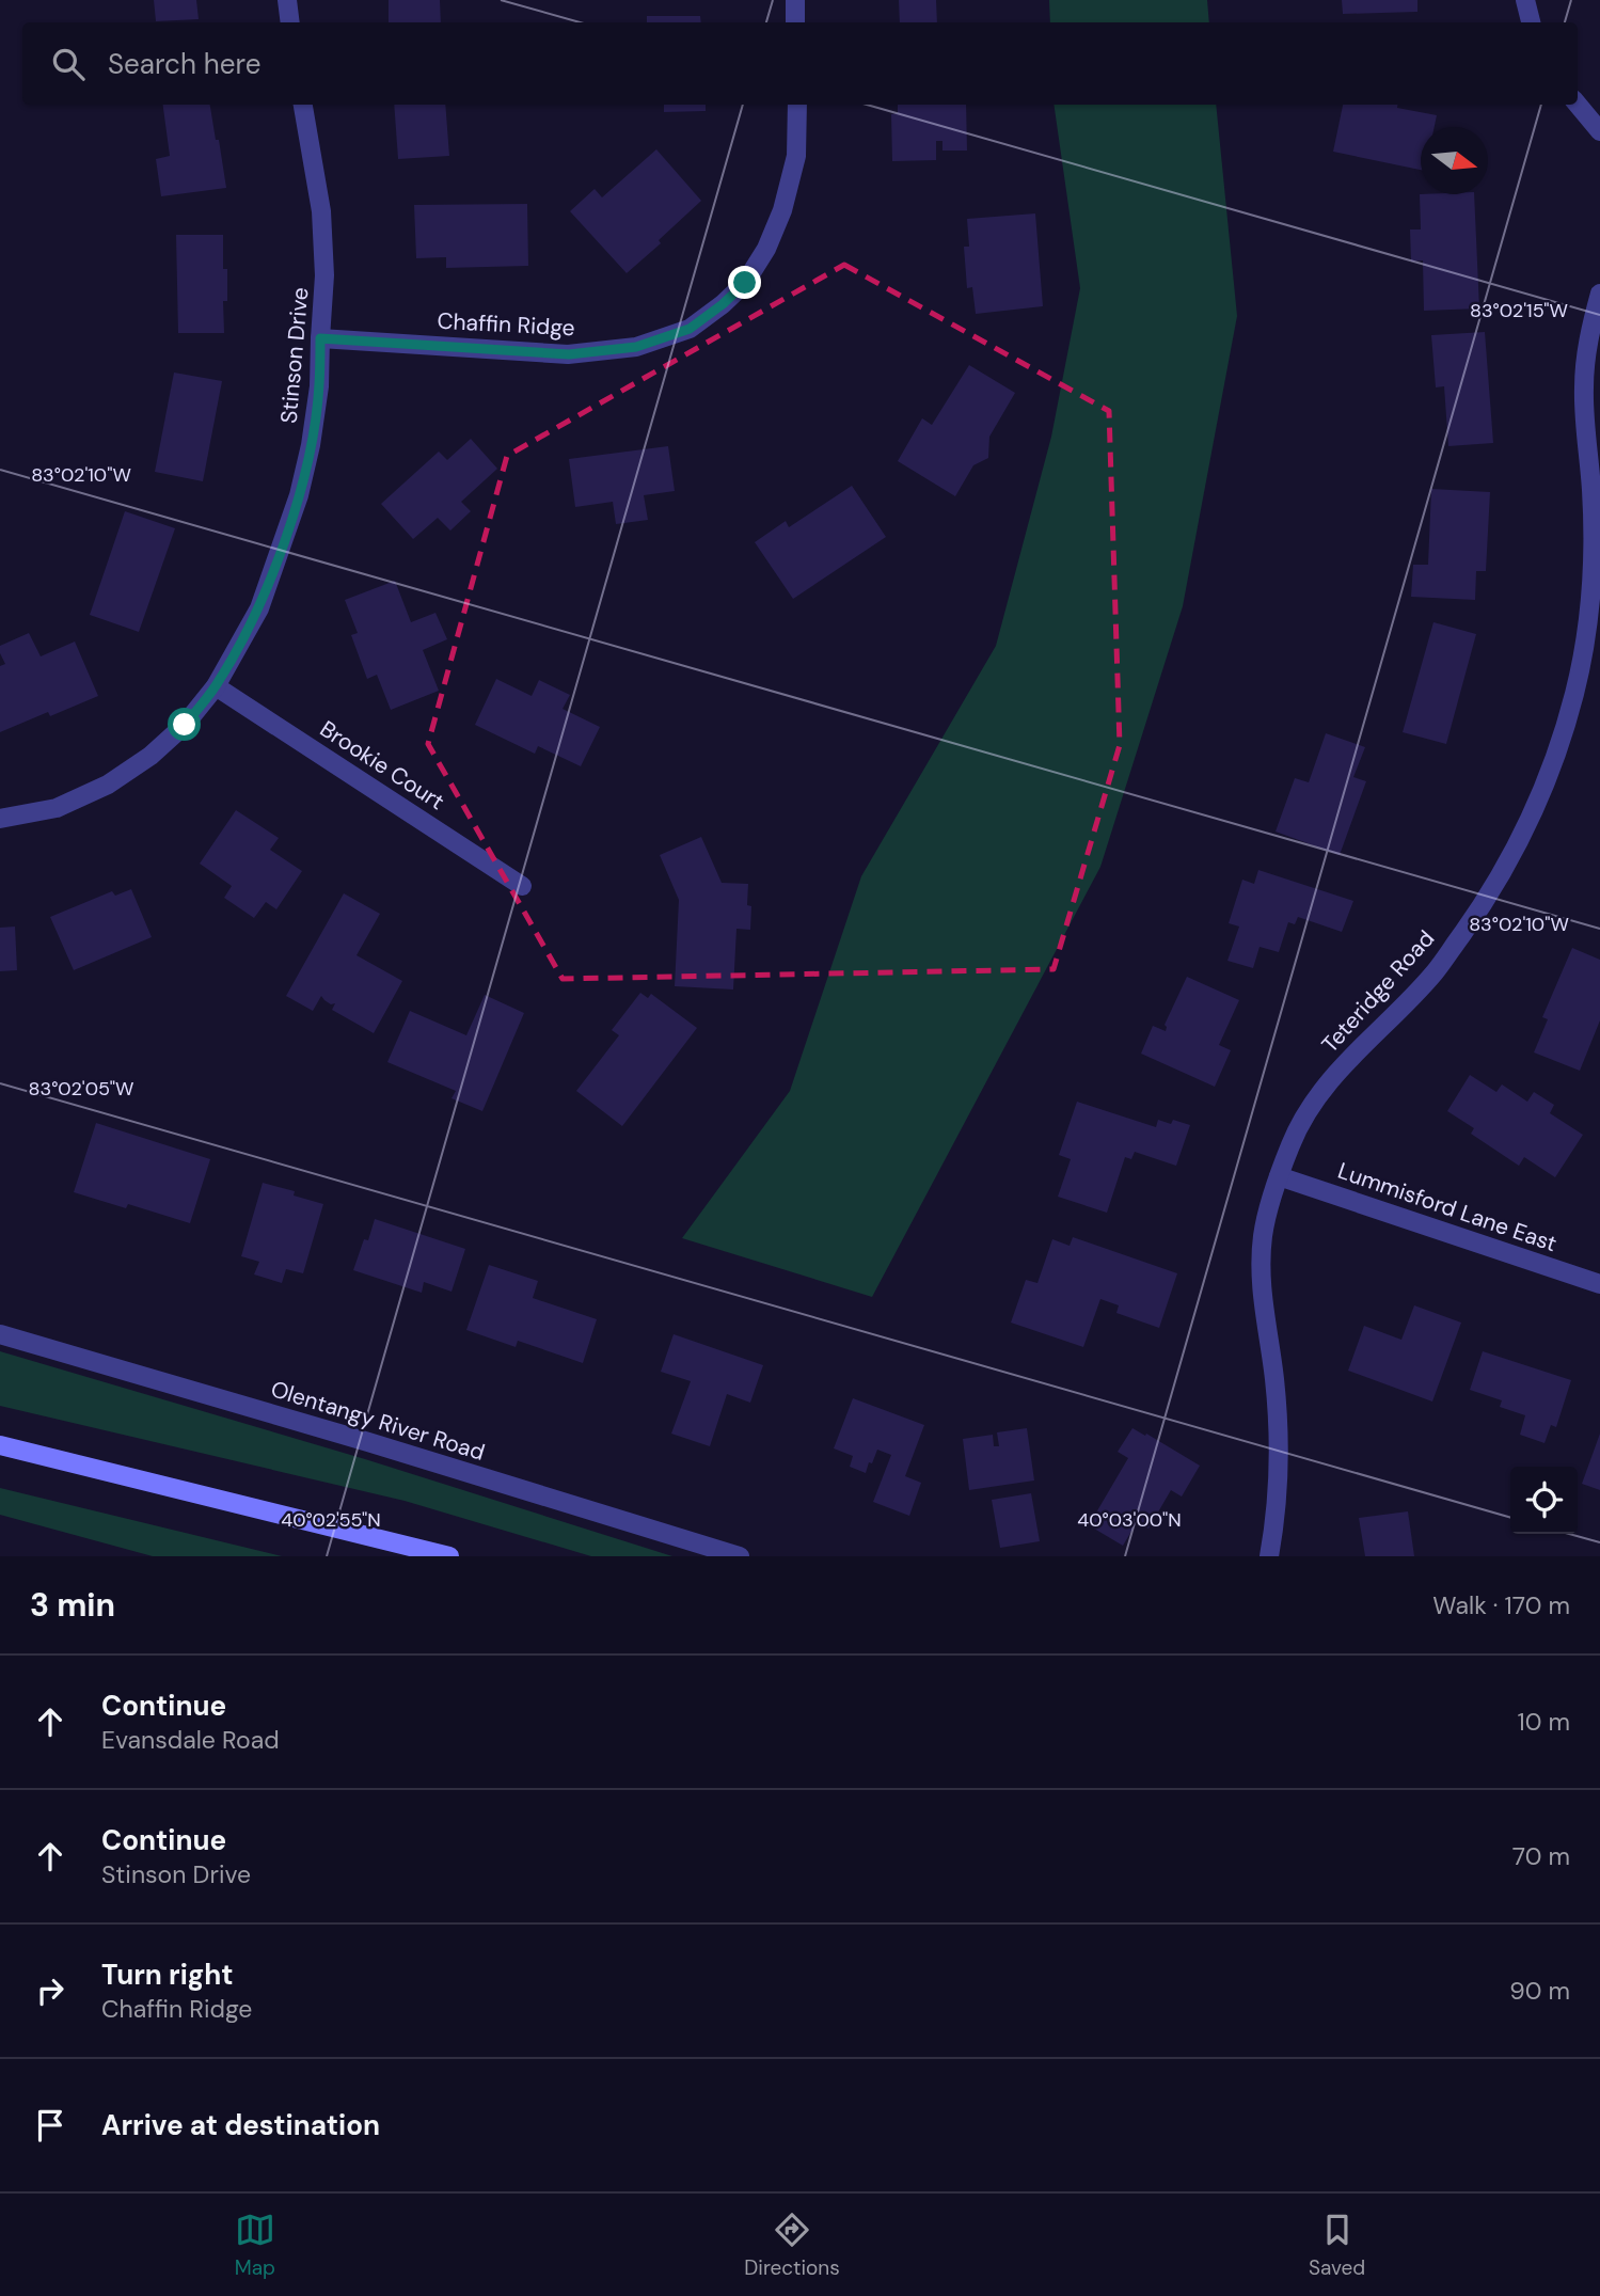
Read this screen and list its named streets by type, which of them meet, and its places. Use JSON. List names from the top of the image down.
{
  "streets": {
    "street": [
      "Chaffin Ridge",
      "Stinson Drive",
      "Brookie Court",
      "Teteridge Road",
      "Lummisford Lane East",
      "Olentangy River Road"
    ]
  },
  "crossings": [
    ["Chaffin Ridge", "Stinson Drive"],
    ["Stinson Drive", "Brookie Court"],
    ["Teteridge Road", "Lummisford Lane East"]
  ],
  "north": "right",
  "page": {
    "search": "Search here",
    "heading": ["3 min", "Walk · 170 m"],
    "list": [
      ["Continue", "Evansdale Road", "10 m"],
      ["Continue", "Stinson Drive", "70 m"],
      ["Turn right", "Chaffin Ridge", "90 m"],
      "Arrive at destination"
    ],
    "nav": ["Map", "Directions", "Saved"]
  },
  "coordinates": [
    "83°02'15\"W",
    "83°02'10\"W",
    "83°02'05\"W",
    "40°02'55\"N",
    "40°03'00\"N"
  ]
}
